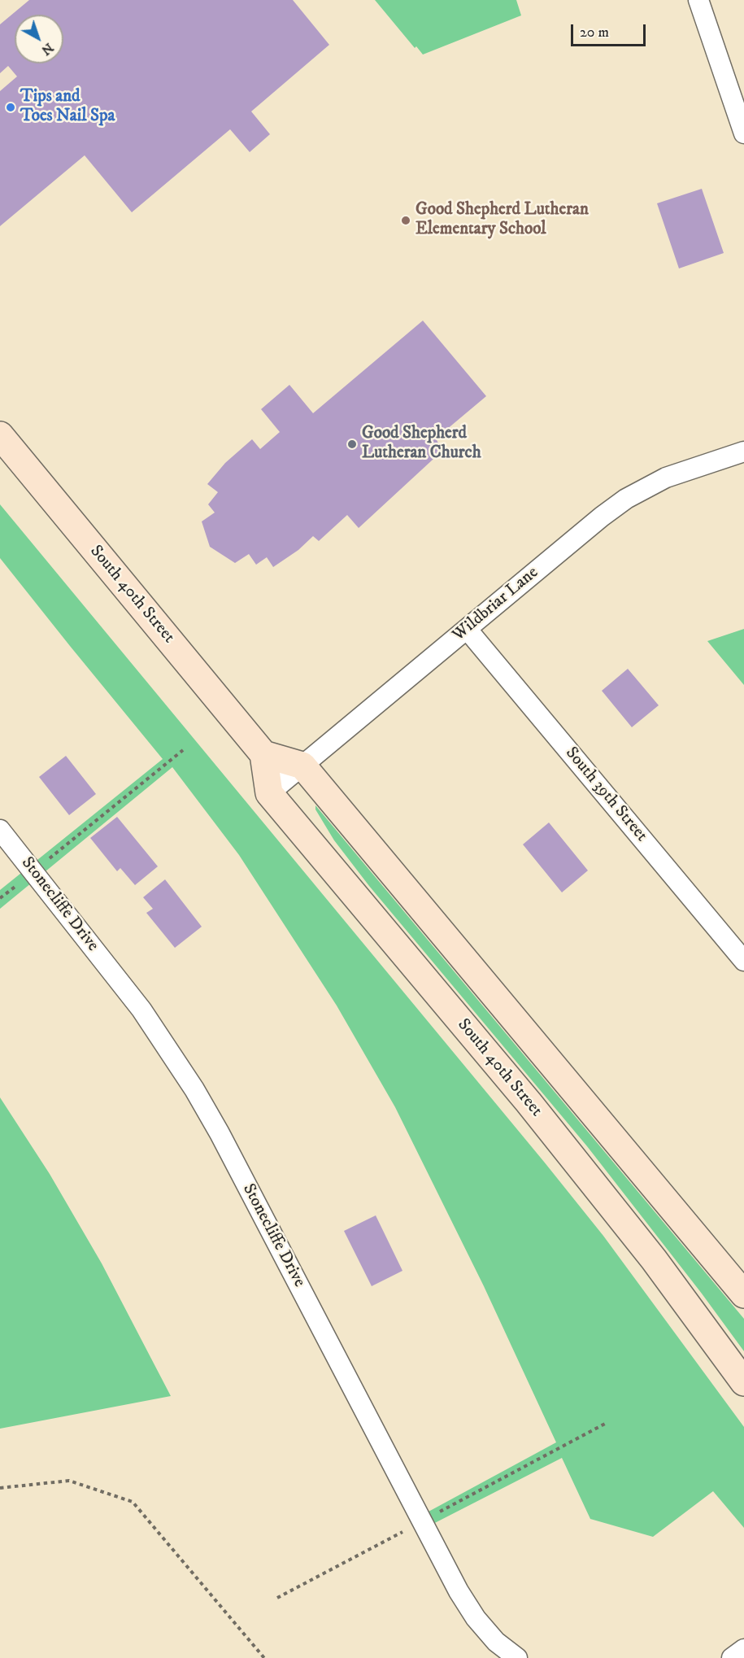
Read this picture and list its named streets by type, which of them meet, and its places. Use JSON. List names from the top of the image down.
{
  "streets": {
    "main road": ["South 40th Street"],
    "street": ["Wildbriar Lane", "South 39th Street", "Stonecliffe Drive"]
  },
  "crossings": [
    ["South 40th Street", "Wildbriar Lane"],
    ["Wildbriar Lane", "South 39th Street"]
  ],
  "places": ["Tips and Toes Nail Spa", "Good Shepherd Lutheran Elementary School", "Good Shepherd Lutheran Church"],
  "scale_bar": "20 m",
  "north": "bottom right"
}
